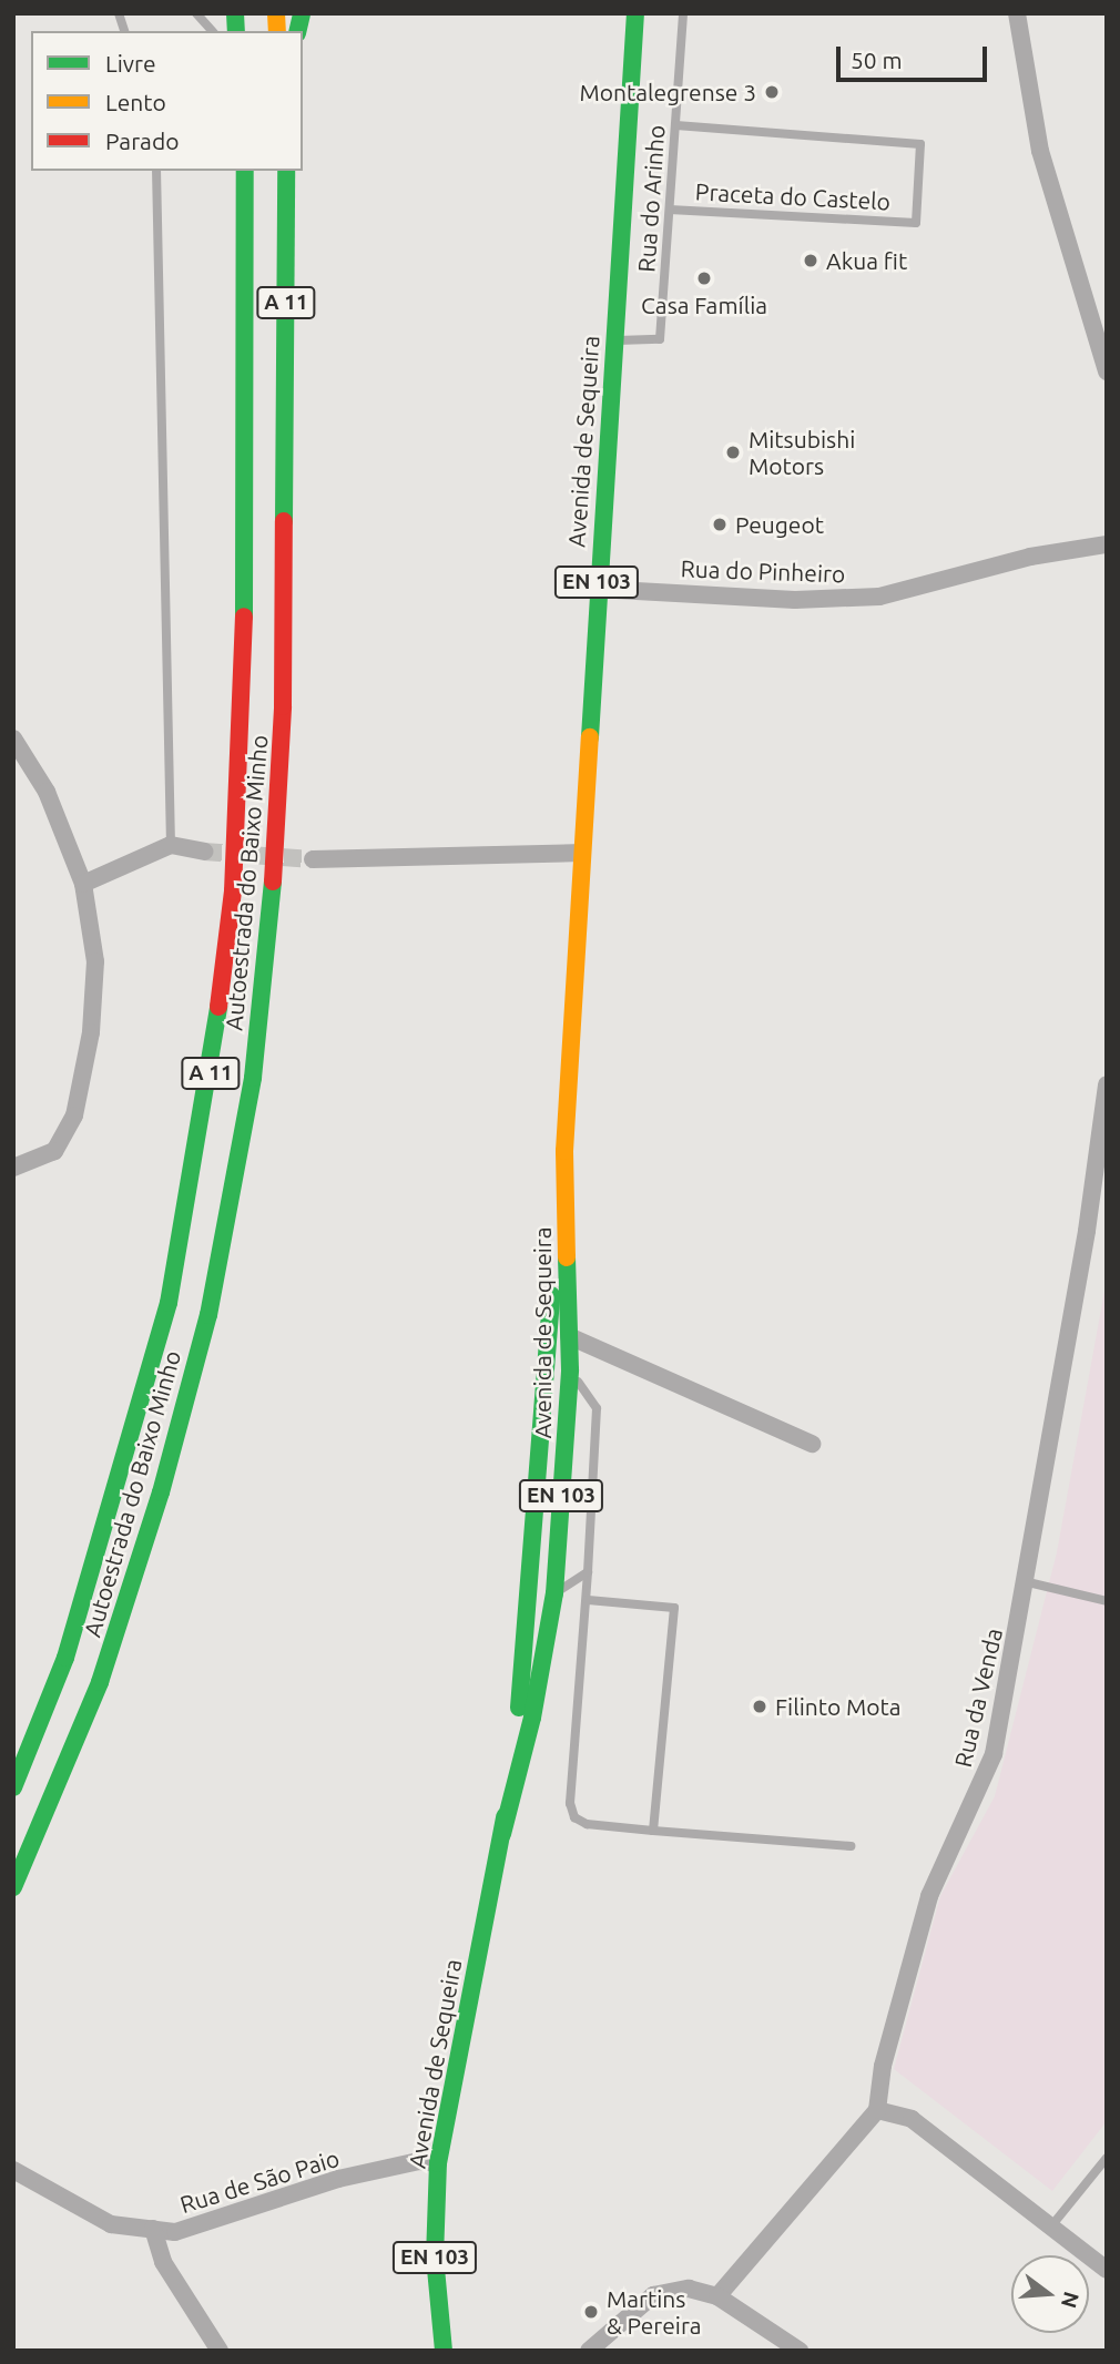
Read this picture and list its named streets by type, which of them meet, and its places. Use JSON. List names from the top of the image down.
{
  "streets": {
    "main road": [
      "A 11",
      "Avenida de Sequeira",
      "EN 103",
      "Autoestrada do Baixo Minho"
    ],
    "street": ["Rua do Pinheiro", "Rua da Venda", "Rua de São Paio"],
    "lane": ["Praceta do Castelo", "Rua do Arinho"]
  },
  "crossings": [
    ["Praceta do Castelo", "Rua do Arinho"],
    ["Rua do Arinho", "Avenida de Sequeira"],
    ["Avenida de Sequeira", "Rua do Pinheiro"],
    ["Avenida de Sequeira", "Rua de São Paio"]
  ],
  "places": [
    "Montalegrense 3",
    "Akua fit",
    "Casa Família",
    "Mitsubishi Motors",
    "Peugeot",
    "Filinto Mota",
    "Martins & Pereira"
  ],
  "legend": ["Livre", "Lento", "Parado"],
  "scale_bar": "50 m",
  "north": "right"
}
